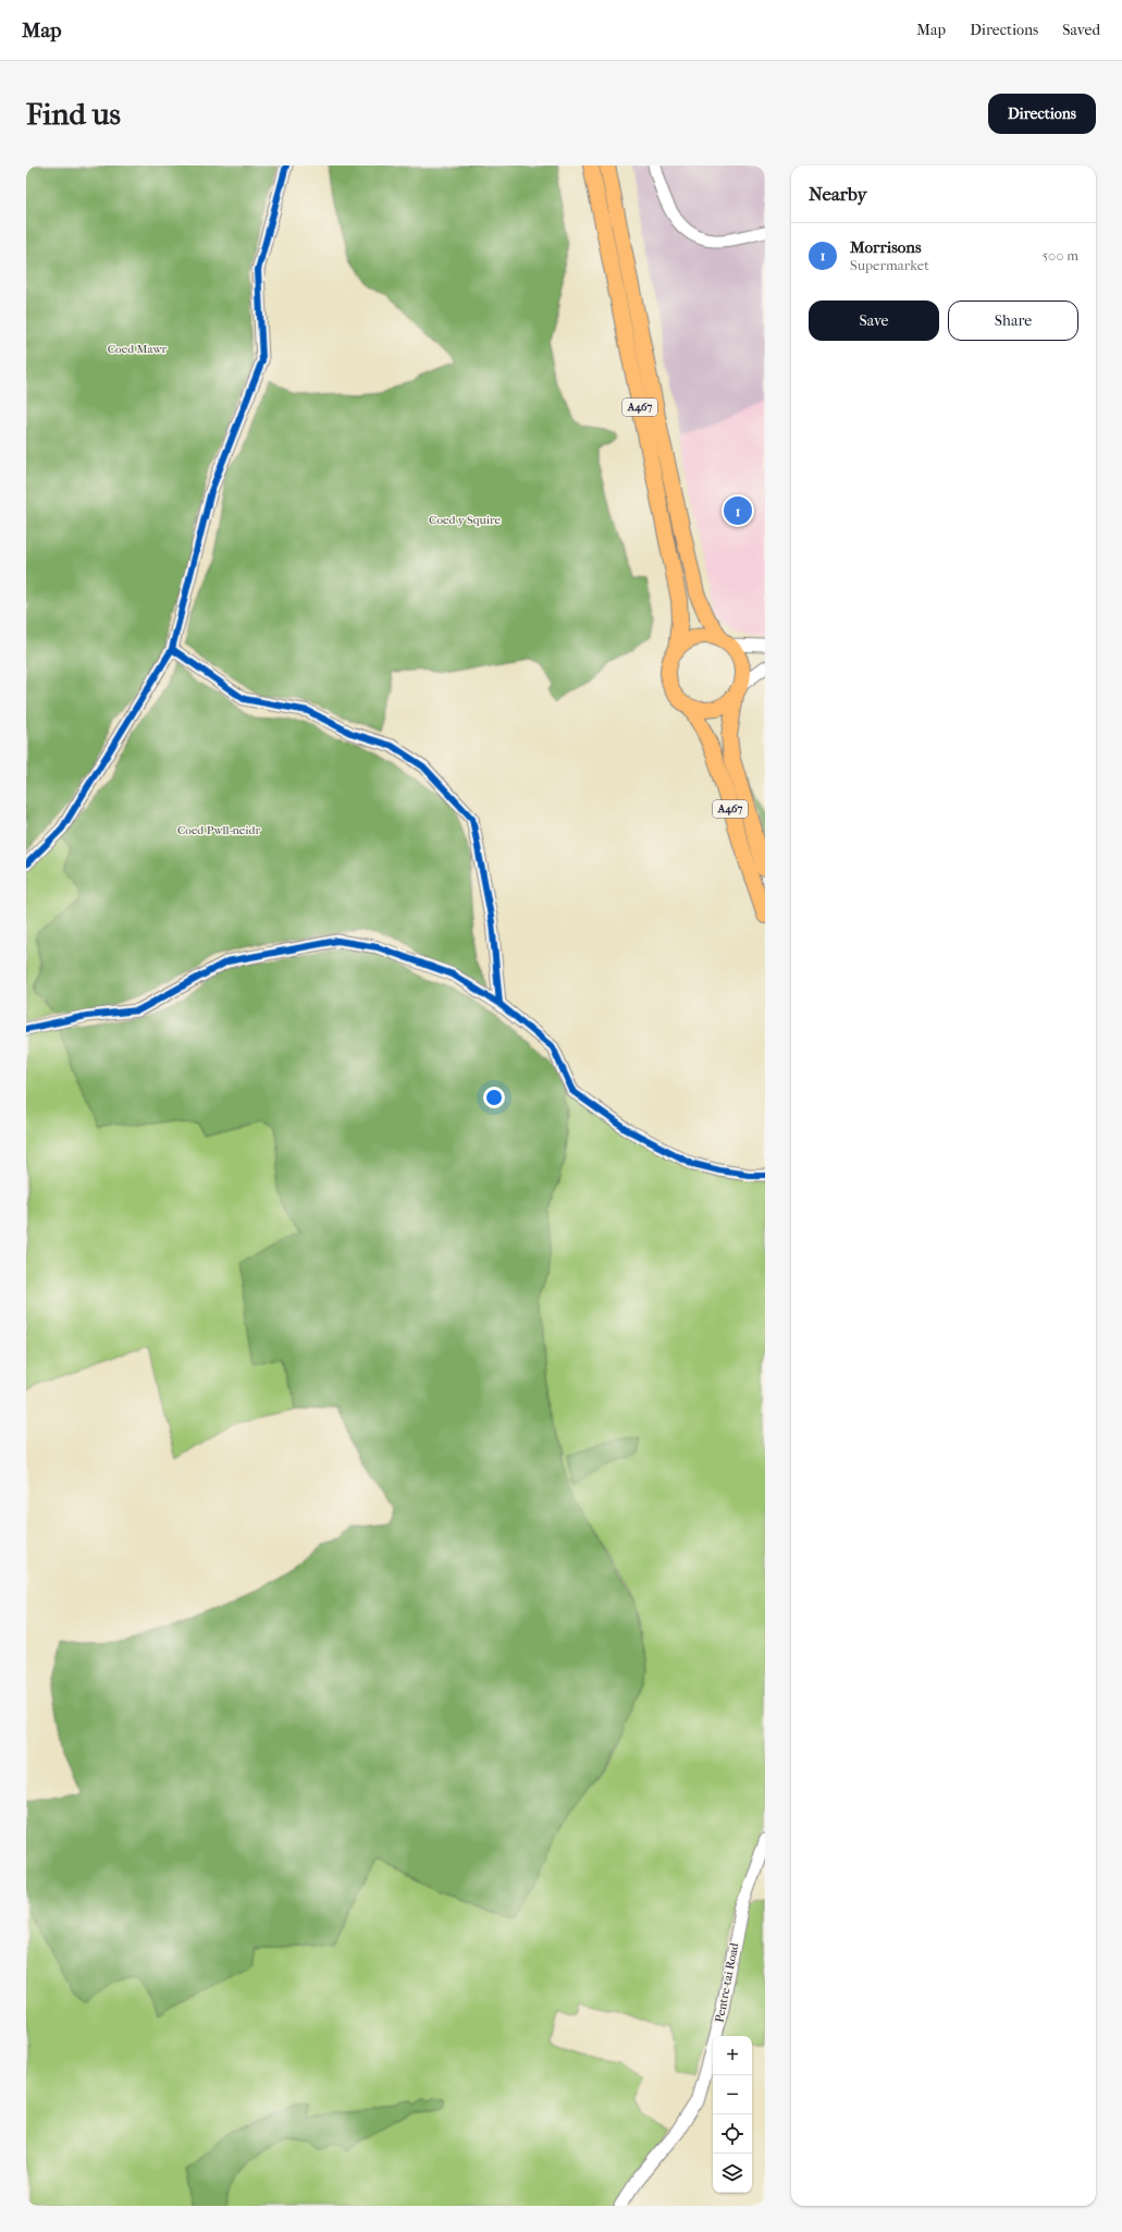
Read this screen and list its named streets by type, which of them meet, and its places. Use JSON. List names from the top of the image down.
{
  "streets": {
    "main road": ["A467"],
    "street": ["Pentre-tai Road"]
  },
  "parks": ["Coed Mawr", "Coed y Squire", "Coed Pwll-neidr"],
  "page": {
    "header": "Map",
    "nav": ["Map", "Directions", "Saved"],
    "buttons": [
      "Directions",
      ["Save", "Share"]
    ],
    "title": "Find us",
    "heading": "Nearby",
    "list": [
      {
        "mark": "1",
        "name": "Morrisons",
        "note": "Supermarket",
        "value": "500 m"
      }
    ],
    "pins": "1",
    "map_buttons": ["+", "−"]
  }
}
